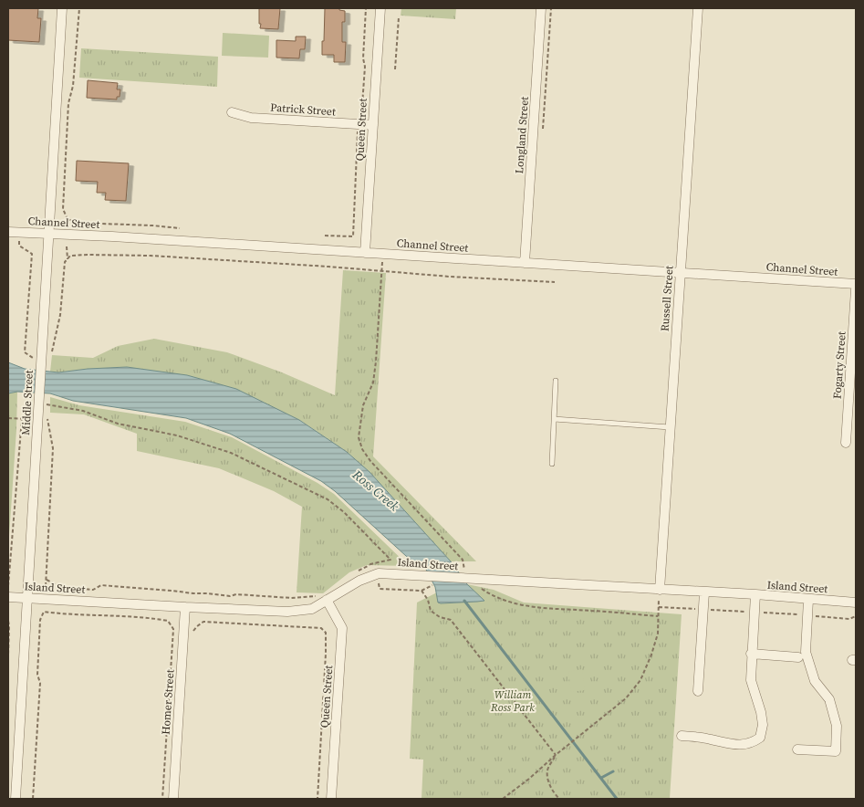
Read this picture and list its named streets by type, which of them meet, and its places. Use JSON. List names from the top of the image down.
{
  "streets": {
    "street": [
      "Patrick Street",
      "Queen Street",
      "Longland Street",
      "Channel Street",
      "Russell Street",
      "Fogarty Street",
      "Middle Street",
      "Island Street",
      "Homer Street"
    ]
  },
  "crossings": [
    ["Patrick Street", "Queen Street"],
    ["Queen Street", "Channel Street"],
    ["Queen Street", "Island Street"],
    ["Longland Street", "Channel Street"],
    ["Channel Street", "Russell Street"],
    ["Channel Street", "Middle Street"],
    ["Russell Street", "Island Street"],
    ["Middle Street", "Island Street"],
    ["Island Street", "Homer Street"]
  ],
  "water": ["Ross Creek"],
  "parks": ["William Ross Park"]
}
